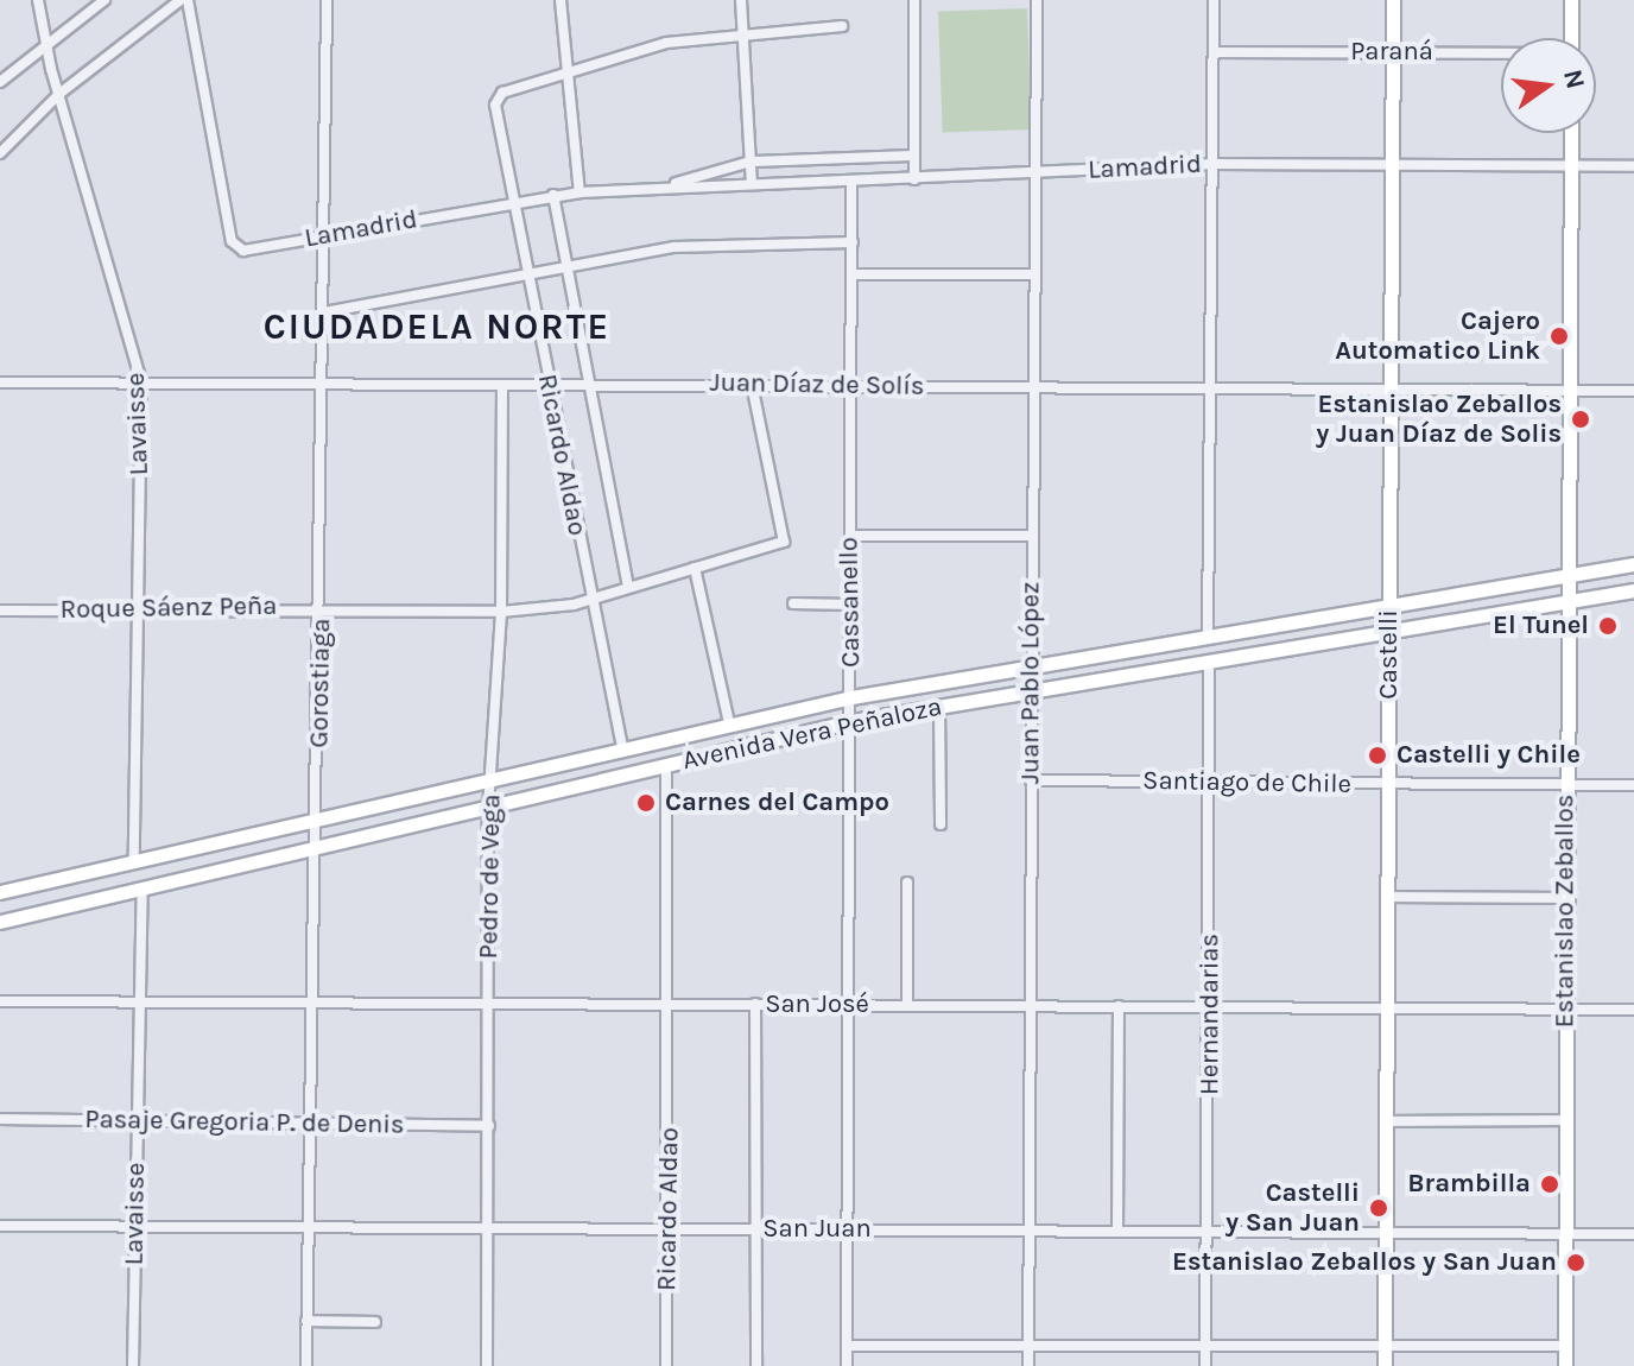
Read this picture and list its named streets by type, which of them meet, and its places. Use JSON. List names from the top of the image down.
{
  "streets": {
    "main road": ["Castelli", "Avenida Vera Peñaloza", "Estanislao Zeballos"],
    "street": [
      "Paraná",
      "Lamadrid",
      "Juan Díaz de Solís",
      "Lavaisse",
      "Ricardo Aldao",
      "Cassanello",
      "Roque Sáenz Peña",
      "Gorostiaga",
      "Juan Pablo López",
      "Santiago de Chile",
      "Pedro de Vega",
      "San José",
      "Hernandarias",
      "Pasaje Gregoria P. de Denis",
      "San Juan"
    ]
  },
  "crossings": [
    ["Paraná", "Castelli"],
    ["Lamadrid", "Ricardo Aldao"],
    ["Lamadrid", "Cassanello"],
    ["Lamadrid", "Castelli"],
    ["Lamadrid", "Gorostiaga"],
    ["Lamadrid", "Juan Pablo López"],
    ["Lamadrid", "Estanislao Zeballos"],
    ["Juan Díaz de Solís", "Lavaisse"],
    ["Juan Díaz de Solís", "Ricardo Aldao"],
    ["Juan Díaz de Solís", "Cassanello"],
    ["Juan Díaz de Solís", "Roque Sáenz Peña"],
    ["Juan Díaz de Solís", "Castelli"],
    ["Juan Díaz de Solís", "Gorostiaga"],
    ["Juan Díaz de Solís", "Juan Pablo López"],
    ["Juan Díaz de Solís", "Pedro de Vega"],
    ["Juan Díaz de Solís", "Estanislao Zeballos"],
    ["Lavaisse", "Roque Sáenz Peña"],
    ["Lavaisse", "Avenida Vera Peñaloza"],
    ["Lavaisse", "San José"],
    ["Lavaisse", "Pasaje Gregoria P. de Denis"],
    ["Lavaisse", "San Juan"],
    ["Ricardo Aldao", "Roque Sáenz Peña"],
    ["Ricardo Aldao", "Avenida Vera Peñaloza"],
    ["Ricardo Aldao", "San José"],
    ["Ricardo Aldao", "San Juan"],
    ["Cassanello", "Avenida Vera Peñaloza"],
    ["Cassanello", "San José"],
    ["Cassanello", "San Juan"],
    ["Roque Sáenz Peña", "Gorostiaga"],
    ["Roque Sáenz Peña", "Pedro de Vega"],
    ["Castelli", "Avenida Vera Peñaloza"],
    ["Castelli", "Santiago de Chile"],
    ["Castelli", "San José"],
    ["Castelli", "San Juan"],
    ["Gorostiaga", "Avenida Vera Peñaloza"],
    ["Gorostiaga", "San José"],
    ["Gorostiaga", "Pasaje Gregoria P. de Denis"],
    ["Gorostiaga", "San Juan"],
    ["Juan Pablo López", "Avenida Vera Peñaloza"],
    ["Juan Pablo López", "Santiago de Chile"],
    ["Juan Pablo López", "San José"],
    ["Juan Pablo López", "San Juan"],
    ["Avenida Vera Peñaloza", "Pedro de Vega"],
    ["Avenida Vera Peñaloza", "Estanislao Zeballos"],
    ["Avenida Vera Peñaloza", "Hernandarias"],
    ["Santiago de Chile", "Estanislao Zeballos"],
    ["Santiago de Chile", "Hernandarias"],
    ["Pedro de Vega", "San José"],
    ["Pedro de Vega", "Pasaje Gregoria P. de Denis"],
    ["Pedro de Vega", "San Juan"],
    ["Estanislao Zeballos", "San José"],
    ["Estanislao Zeballos", "San Juan"],
    ["San José", "Hernandarias"],
    ["Hernandarias", "San Juan"]
  ],
  "districts": ["CIUDADELA NORTE"],
  "places": [
    "Cajero Automatico Link",
    "Estanislao Zeballos y Juan Díaz de Solis",
    "El Tunel",
    "Castelli y Chile",
    "Carnes del Campo",
    "Brambilla",
    "Castelli y San Juan",
    "Estanislao Zeballos y San Juan"
  ],
  "north": "right"
}
